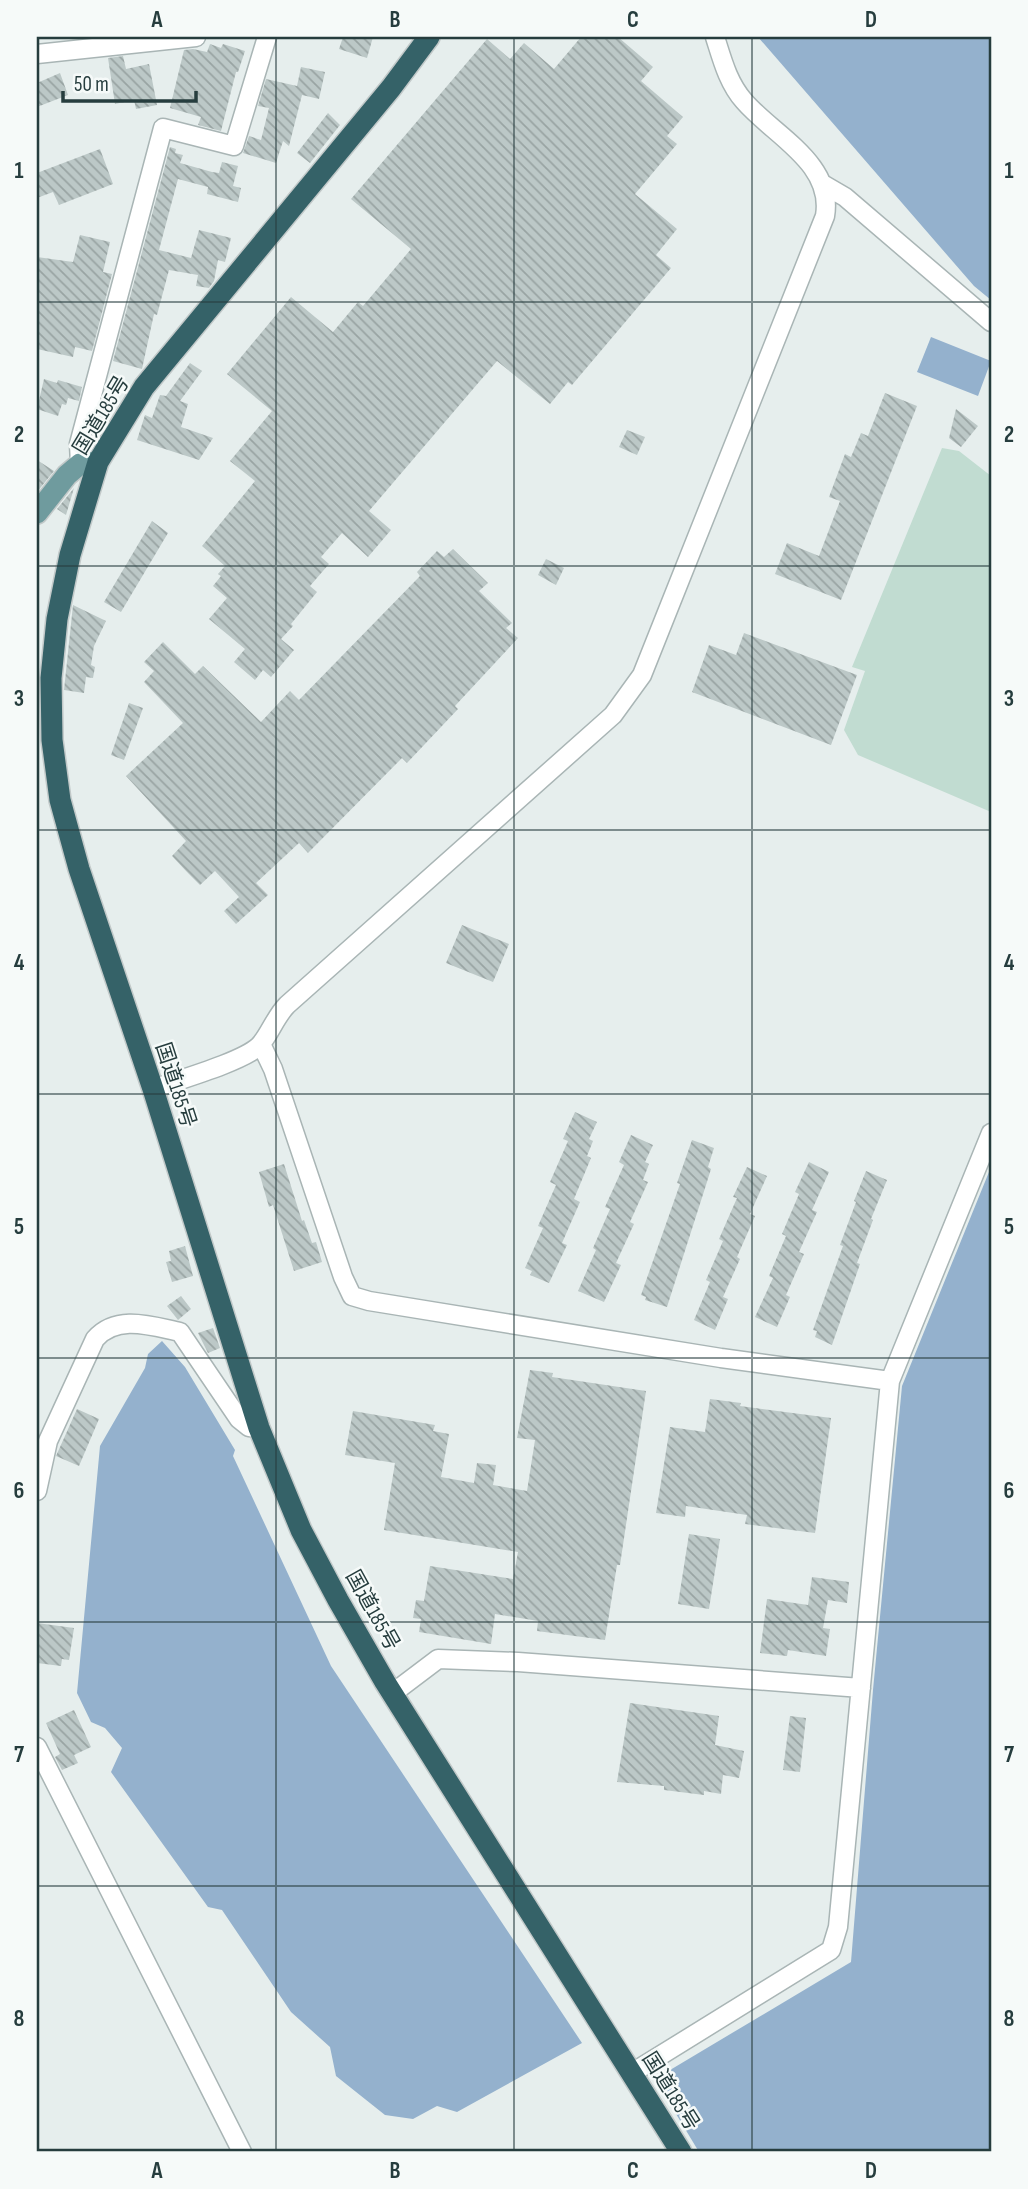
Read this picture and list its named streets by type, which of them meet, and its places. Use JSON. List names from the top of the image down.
{
  "streets": {
    "highway": ["国道185号"]
  },
  "scale_bar": "50 m",
  "grid": {
    "columns": [
      "A",
      "B",
      "C",
      "D"
    ],
    "rows": [
      "1",
      "2",
      "3",
      "4",
      "5",
      "6",
      "7",
      "8"
    ]
  }
}
